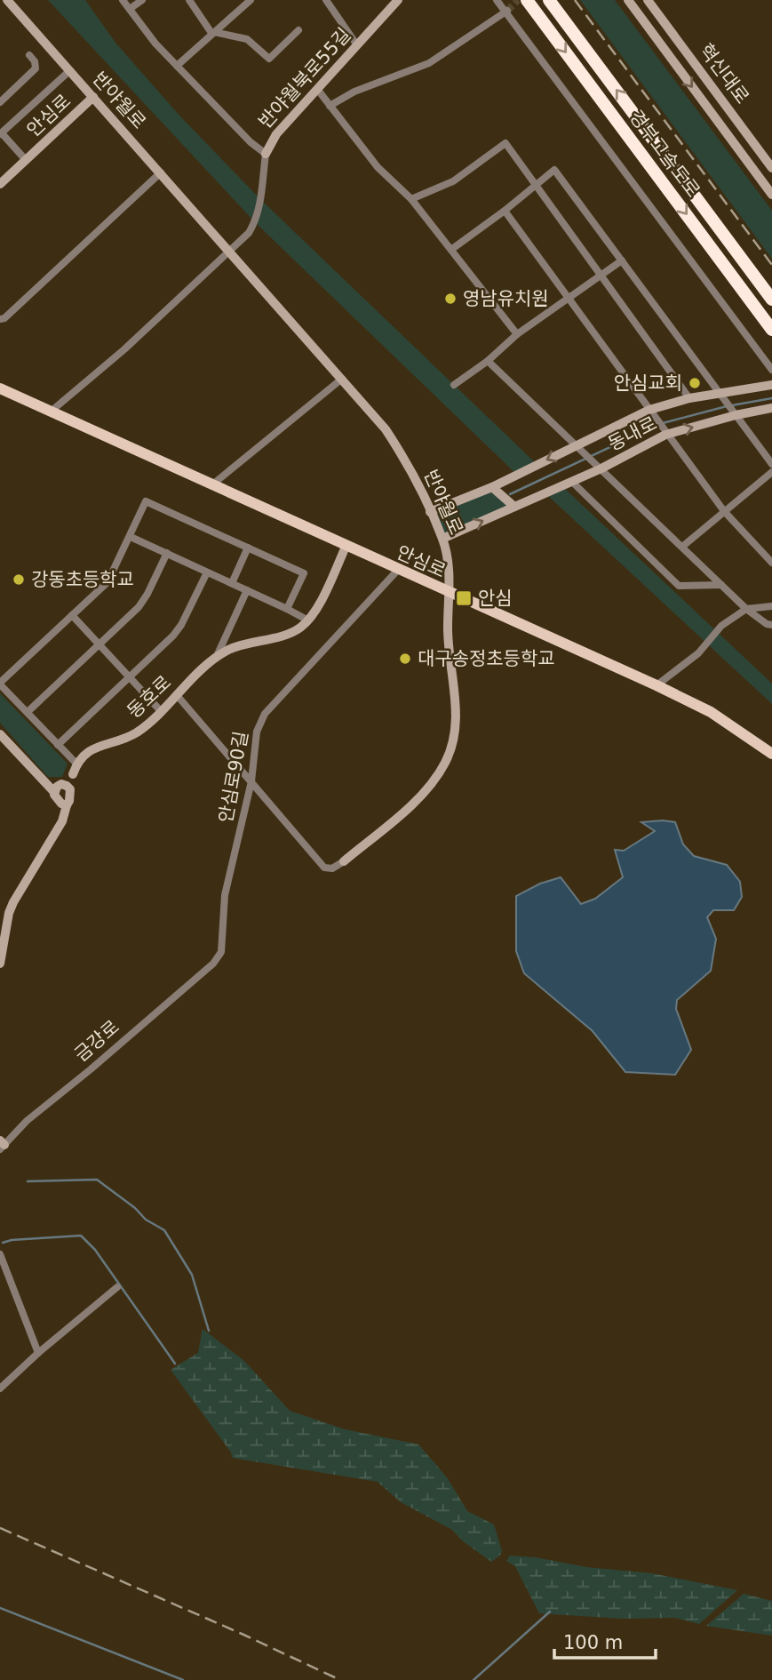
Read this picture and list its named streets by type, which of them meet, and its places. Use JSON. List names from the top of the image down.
{
  "streets": {
    "highway": ["경부고속도로"],
    "main road": ["안심로"],
    "street": [
      "혁신대로",
      "반야월북로55길",
      "반야월로",
      "동내로",
      "동호로",
      "안심로90길",
      "금강로"
    ]
  },
  "crossings": [
    ["반야월로", "안심로"],
    ["반야월로", "동내로"],
    ["안심로", "안심로90길"],
    ["안심로90길", "금강로"]
  ],
  "places": {
    "other": [
      "영남유치원",
      "안심교회",
      "강동초등학교",
      "대구송정초등학교"
    ],
    "transit": ["안심"]
  },
  "scale_bar": "100 m"
}
